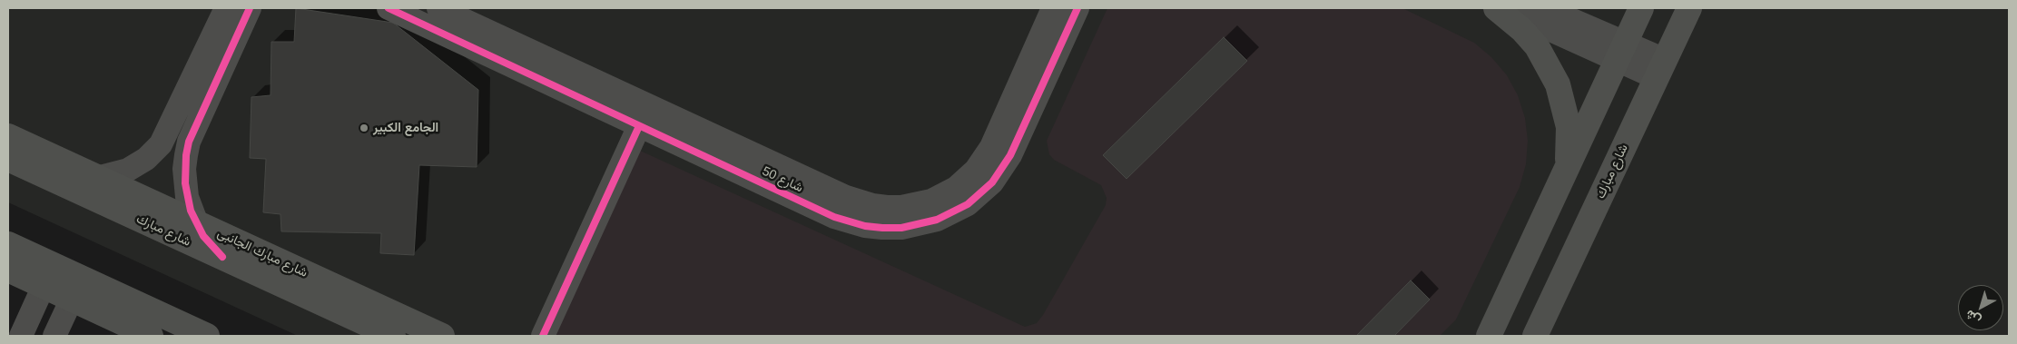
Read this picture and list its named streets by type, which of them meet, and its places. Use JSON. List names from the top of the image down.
{
  "streets": {
    "main road": ["شارع مبارك", "شارع مبارك الجانبى"],
    "street": ["شارع 50"]
  },
  "crossings": [
    ["شارع مبارك", "شارع مبارك الجانبى"]
  ],
  "places": ["الجامع الكبير"],
  "north": "bottom left"
}
